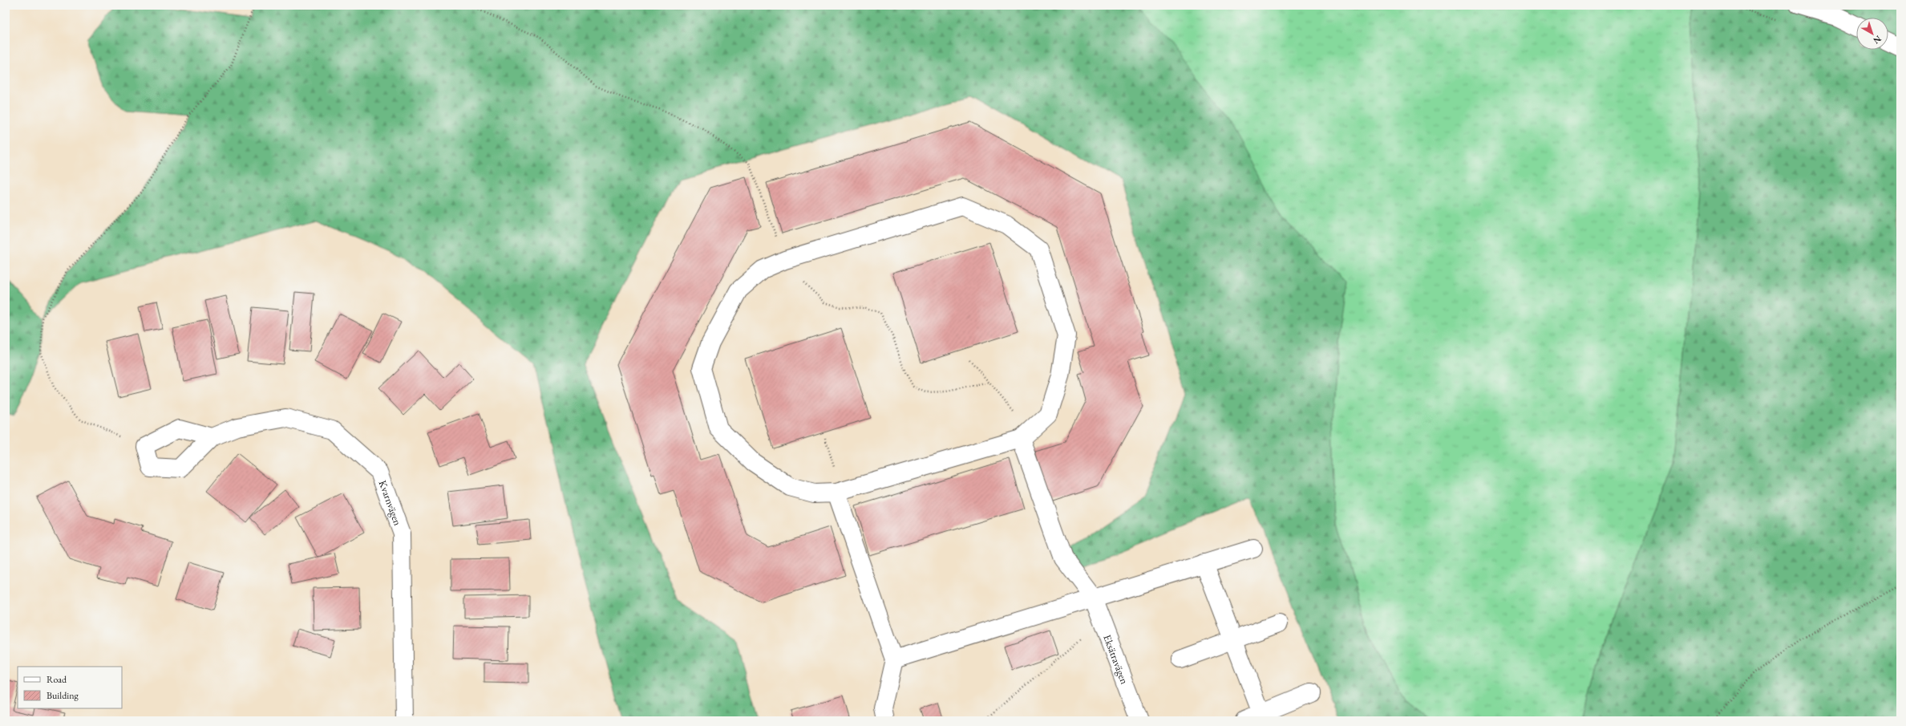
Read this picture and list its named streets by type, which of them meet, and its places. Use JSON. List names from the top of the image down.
{
  "streets": {
    "street": ["Kvarnvägen", "Eksätravägen"]
  },
  "legend": ["Road", "Building"],
  "north": "bottom right"
}
